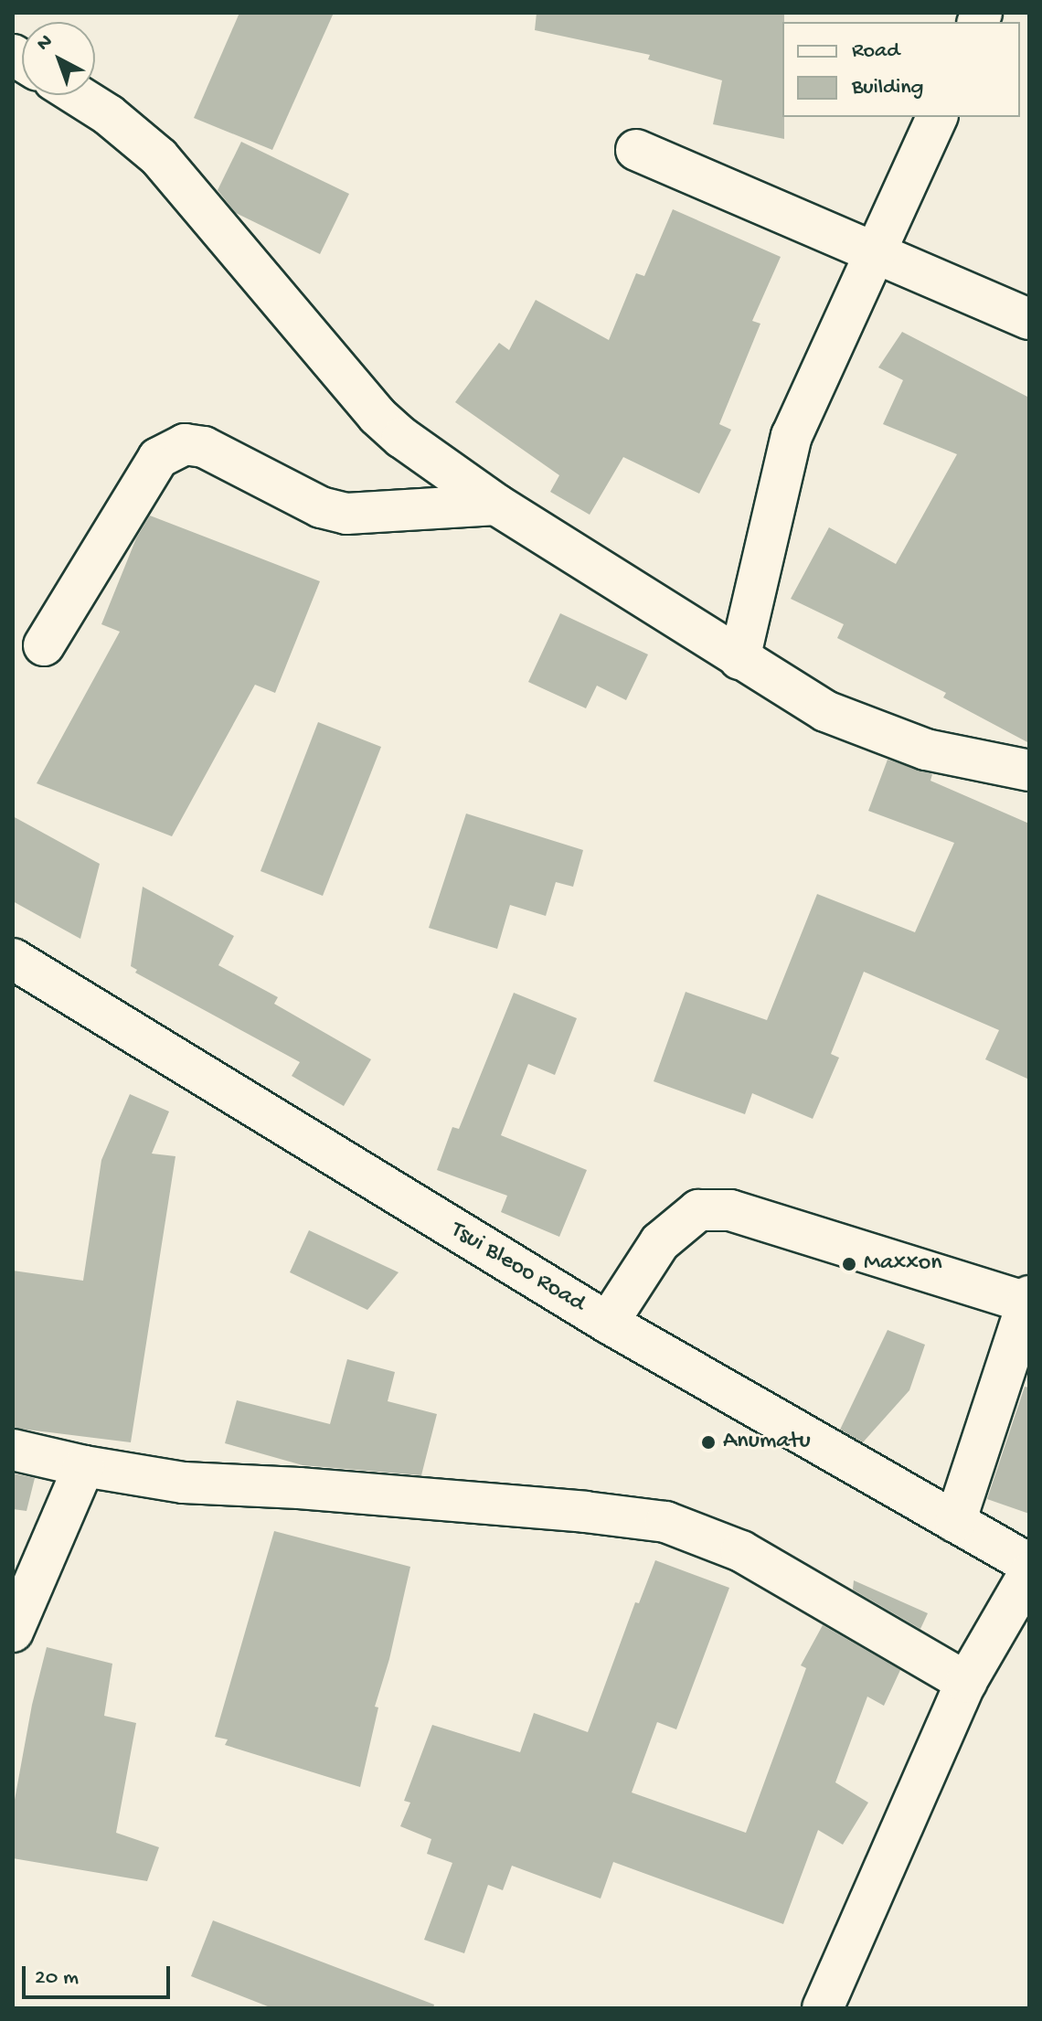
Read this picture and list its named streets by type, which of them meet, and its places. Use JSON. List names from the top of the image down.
{
  "streets": {
    "street": ["Tsui Bleoo Road"]
  },
  "places": ["Maxxon", "Anumatu"],
  "legend": ["Road", "Building"],
  "scale_bar": "20 m",
  "north": "top left"
}
